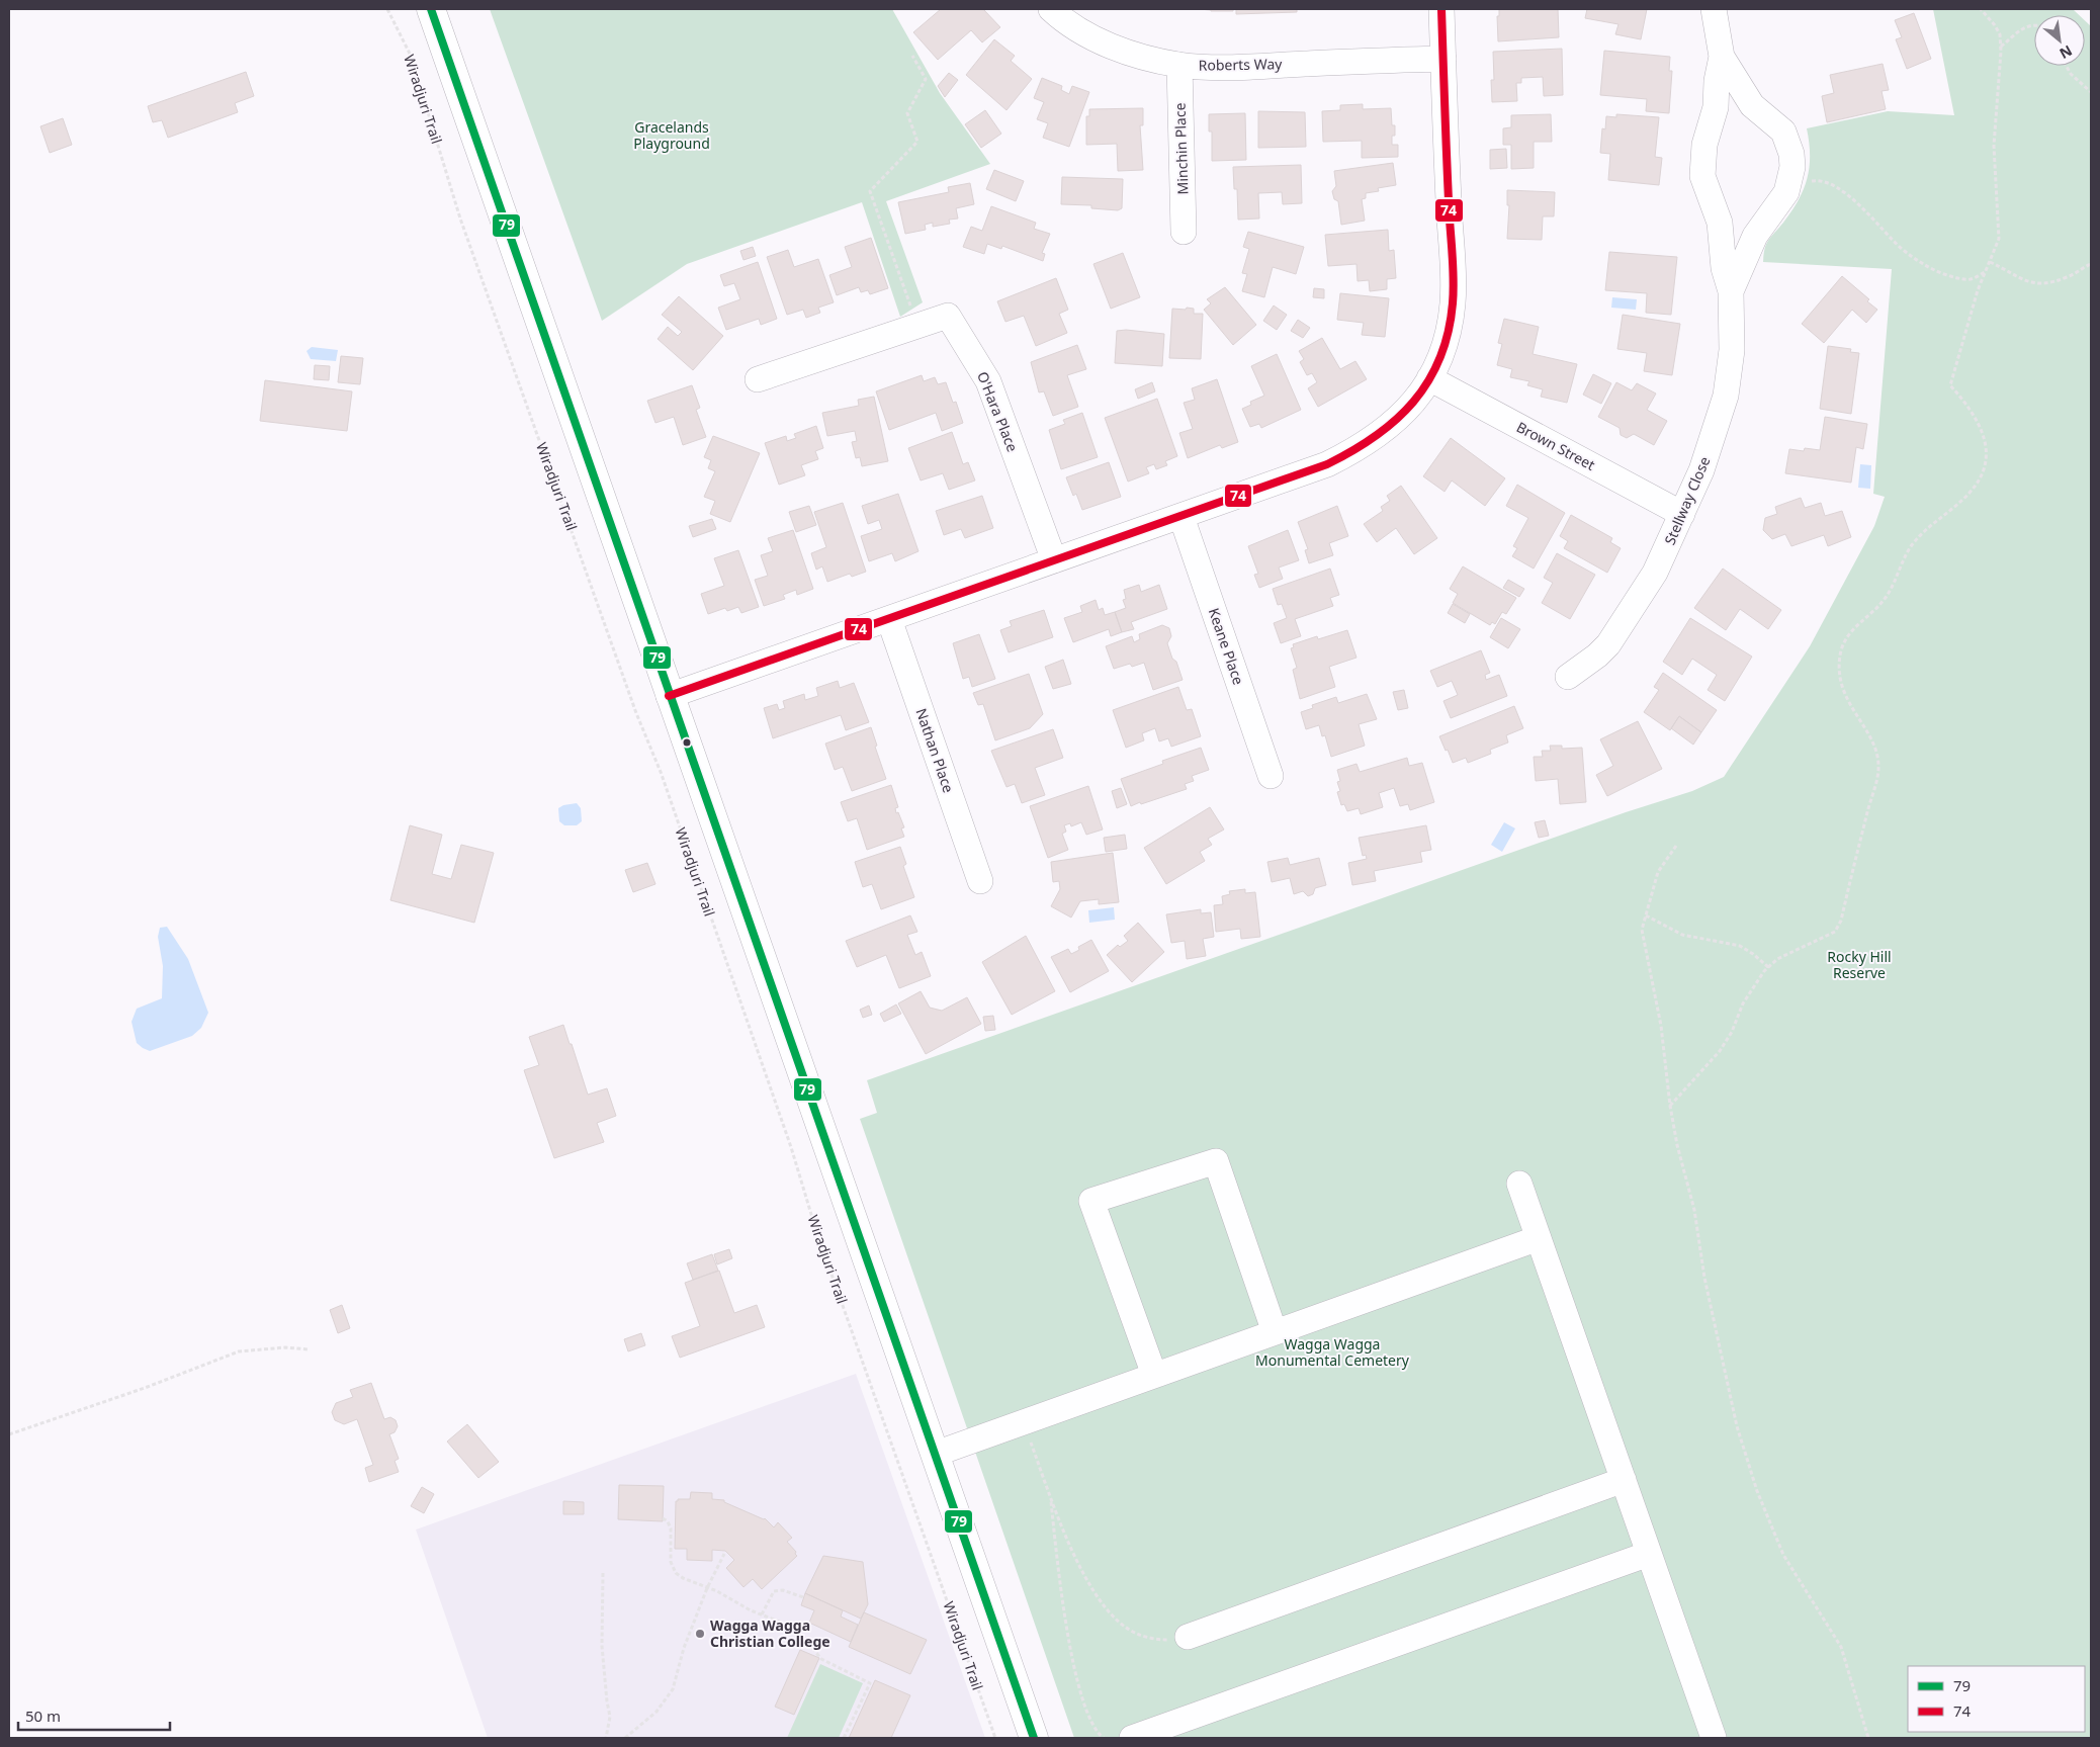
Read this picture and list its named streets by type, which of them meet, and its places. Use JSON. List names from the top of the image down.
{
  "streets": {
    "street": [
      "Roberts Way",
      "Minchin Place",
      "O'Hara Place",
      "Brown Street",
      "Stellway Close",
      "Keane Place",
      "Nathan Place"
    ],
    "path": ["Wiradjuri Trail"]
  },
  "crossings": [
    ["Roberts Way", "Minchin Place"],
    ["Brown Street", "Stellway Close"]
  ],
  "parks": ["Gracelands Playground", "Rocky Hill Reserve", "Wagga Wagga Monumental Cemetery"],
  "places": ["Wagga Wagga Christian College"],
  "lines": ["transit line 79", "transit line 74"],
  "legend": ["79", "74"],
  "scale_bar": "50 m",
  "north": "bottom right"
}
